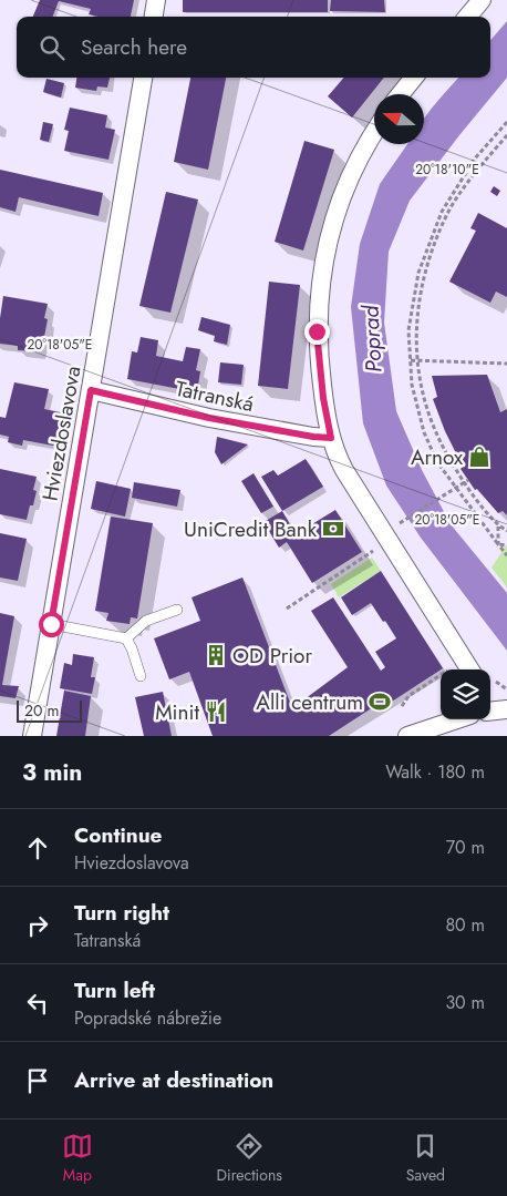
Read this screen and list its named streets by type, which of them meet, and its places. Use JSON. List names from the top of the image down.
{
  "streets": {
    "street": ["Tatranská", "Hviezdoslavova"]
  },
  "crossings": [
    ["Tatranská", "Hviezdoslavova"]
  ],
  "water": ["Poprad"],
  "places": {
    "shop": ["Arnox"],
    "bank": ["UniCredit Bank"],
    "building": ["OD Prior"],
    "sports": ["Alli centrum"],
    "restaurant": ["Minit"]
  },
  "scale_bar": "20 m",
  "north": "left",
  "page": {
    "search": "Search here",
    "scale": "20 m",
    "heading": ["3 min", "Walk · 180 m"],
    "list": [
      ["Continue", "Hviezdoslavova", "70 m"],
      ["Turn right", "Tatranská", "80 m"],
      ["Turn left", "Popradské nábrežie", "30 m"],
      "Arrive at destination"
    ],
    "nav": ["Map", "Directions", "Saved"]
  },
  "coordinates": ["20°18'10\"E", "20°18'05\"E"]
}
